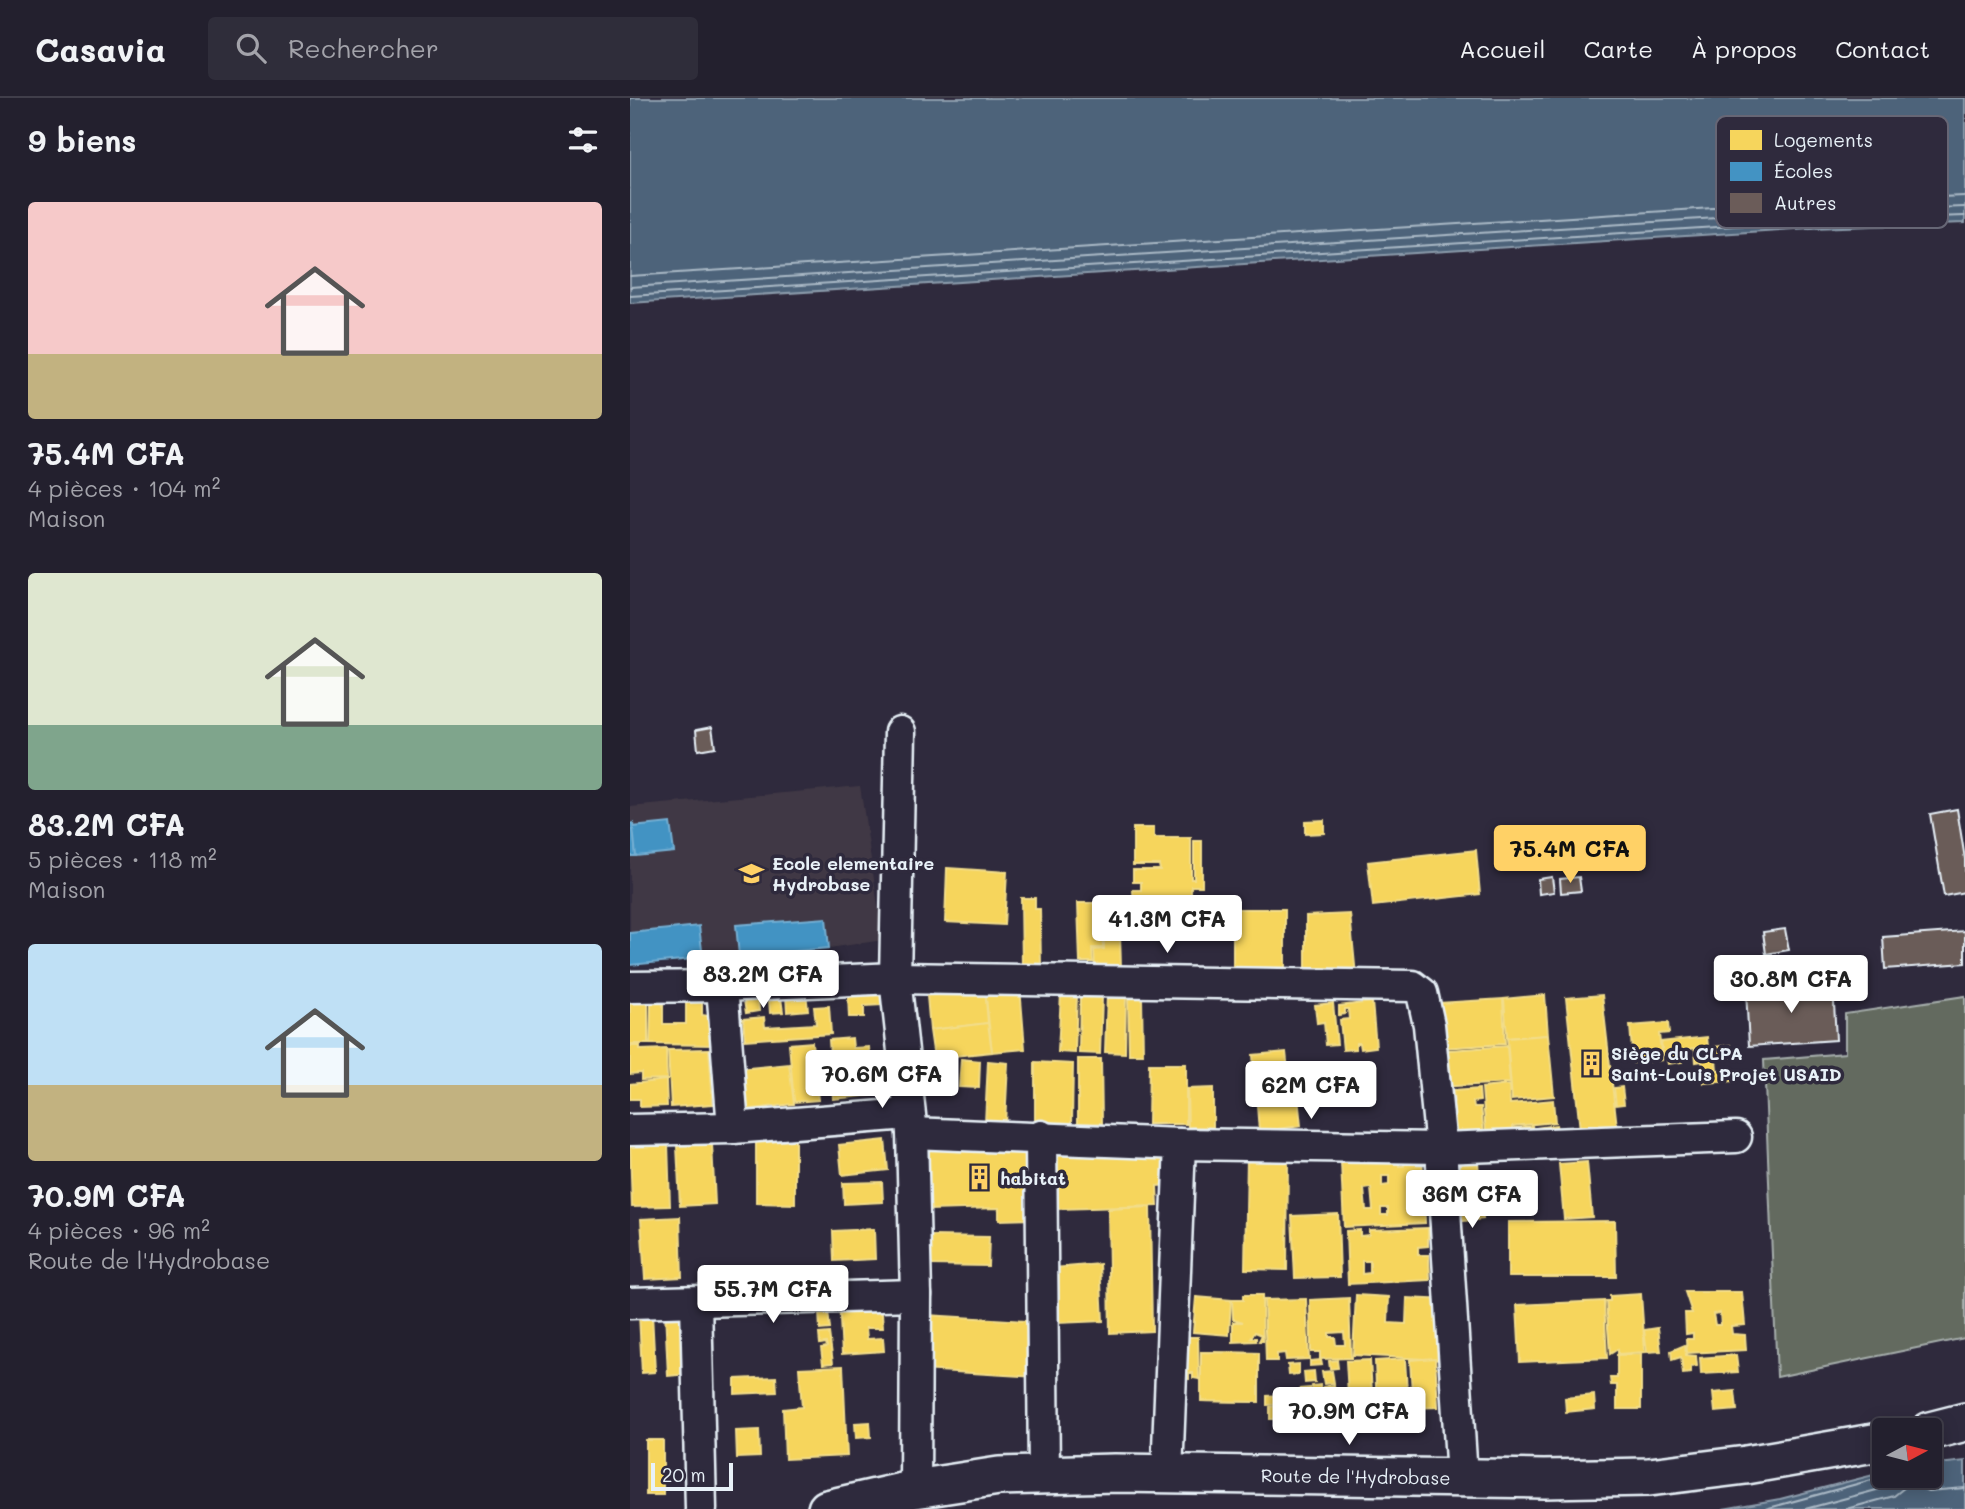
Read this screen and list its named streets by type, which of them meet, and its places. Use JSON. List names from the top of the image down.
{
  "streets": {
    "street": ["Route de l'Hydrobase"]
  },
  "places": {
    "school or university": ["Ecole elementaire Hydrobase"],
    "building": ["Siège du CLPA Saint-Louis Projet USAID", "habitat"]
  },
  "legend": ["Logements", "Écoles", "Autres"],
  "scale_bar": "20 m",
  "north": "right",
  "page": {
    "header": "Casavia",
    "search": "Rechercher",
    "nav": [
      "Accueil",
      "Carte",
      "À propos",
      "Contact"
    ],
    "heading": "9 biens",
    "list": [
      {
        "name": "75.4M CFA",
        "note": "4 pièces · 104 m² · Maison"
      },
      {
        "name": "83.2M CFA",
        "note": "5 pièces · 118 m² · Maison"
      },
      {
        "name": "70.9M CFA",
        "note": "4 pièces · 96 m² · Route de l'Hydrobase"
      }
    ],
    "price": [
      "75.4M CFA",
      "41.3M CFA",
      "83.2M CFA",
      "30.8M CFA",
      "70.6M CFA",
      "62M CFA",
      "36M CFA",
      "55.7M CFA",
      "70.9M CFA"
    ],
    "scale": "20 m"
  }
}
